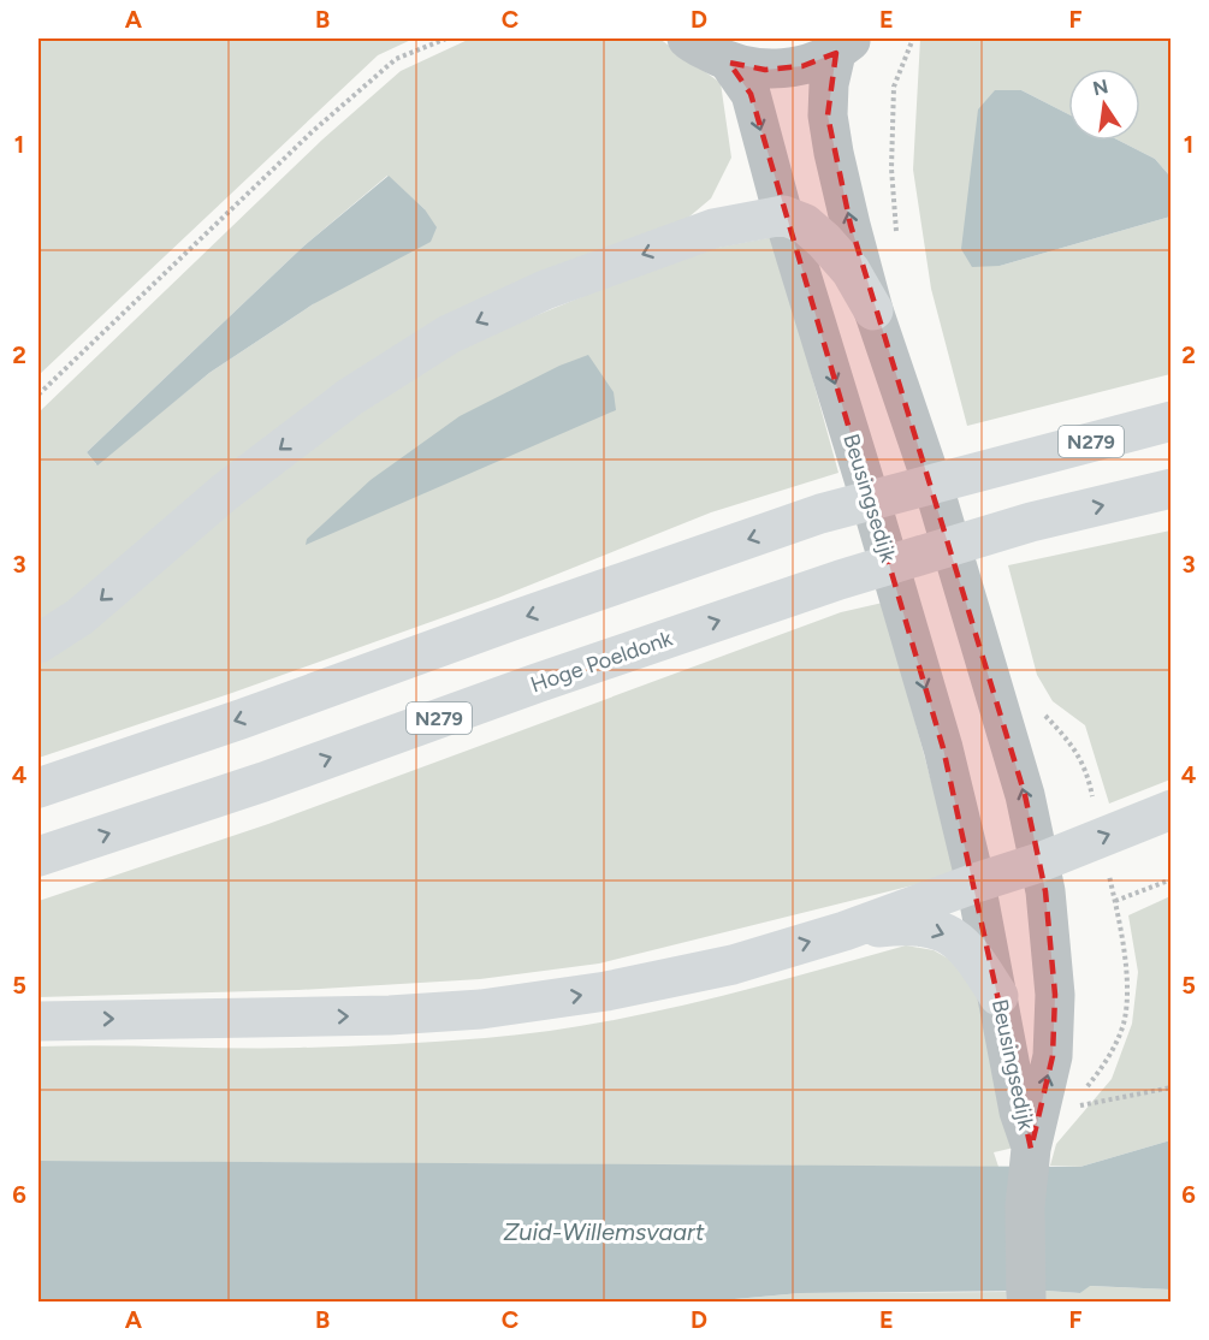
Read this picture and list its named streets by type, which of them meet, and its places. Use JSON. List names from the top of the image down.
{
  "streets": {
    "highway": ["N279", "Hoge Poeldonk"],
    "street": ["Beusingsedijk"]
  },
  "water": ["Zuid-Willemsvaart"],
  "north": "top",
  "grid": {
    "columns": [
      "A",
      "B",
      "C",
      "D",
      "E",
      "F"
    ],
    "rows": [
      "1",
      "2",
      "3",
      "4",
      "5",
      "6"
    ]
  }
}
